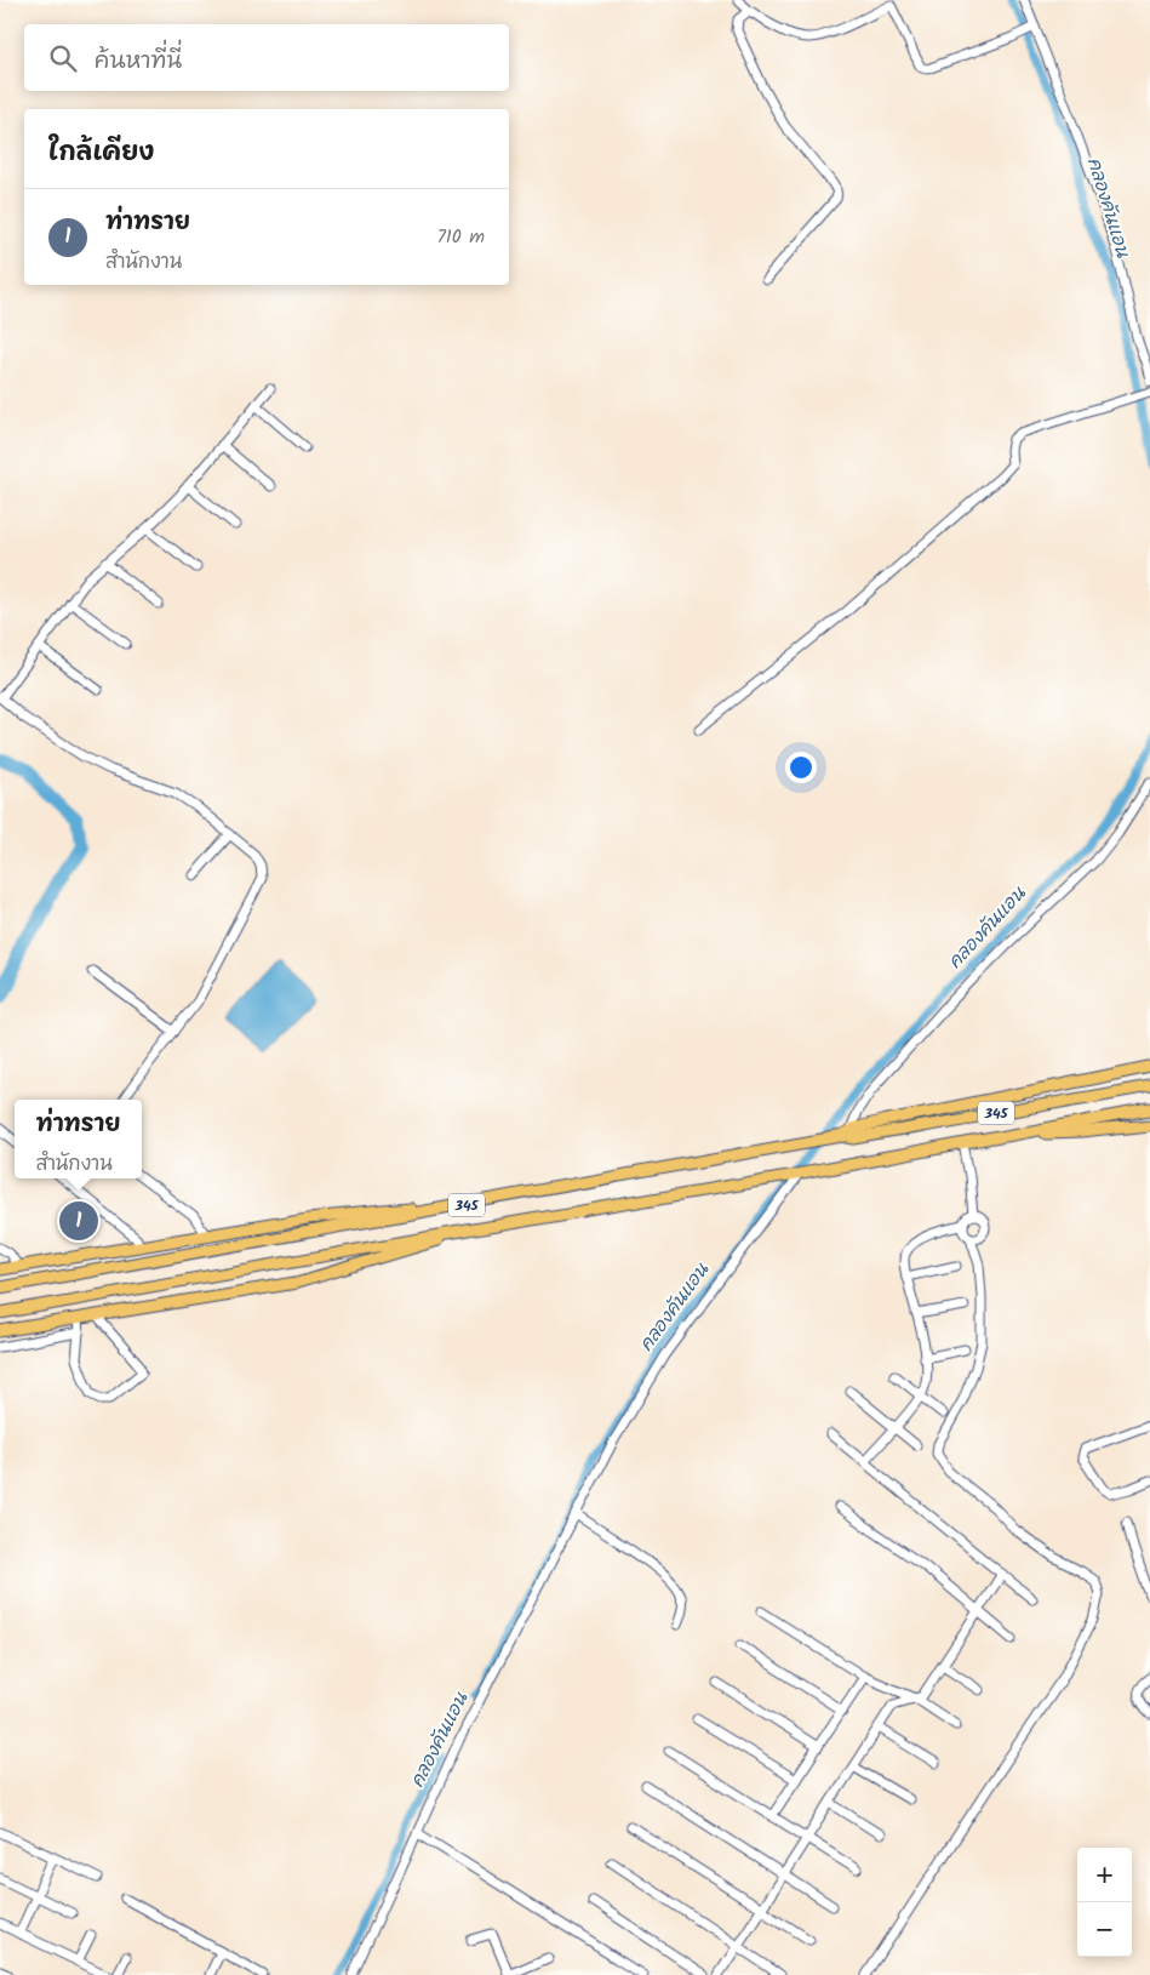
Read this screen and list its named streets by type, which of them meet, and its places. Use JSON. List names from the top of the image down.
{
  "streets": {
    "main road": ["345"]
  },
  "water": ["คลองคันแอน"],
  "page": {
    "search": "ค้นหาที่นี่",
    "heading": "ใกล้เคียง",
    "list": [
      {
        "mark": "1",
        "name": "ท่าทราย",
        "note": "สำนักงาน",
        "value": "710 m"
      }
    ],
    "popup": ["ท่าทราย", "สำนักงาน"],
    "pins": "1",
    "map_buttons": ["+", "−"]
  }
}
